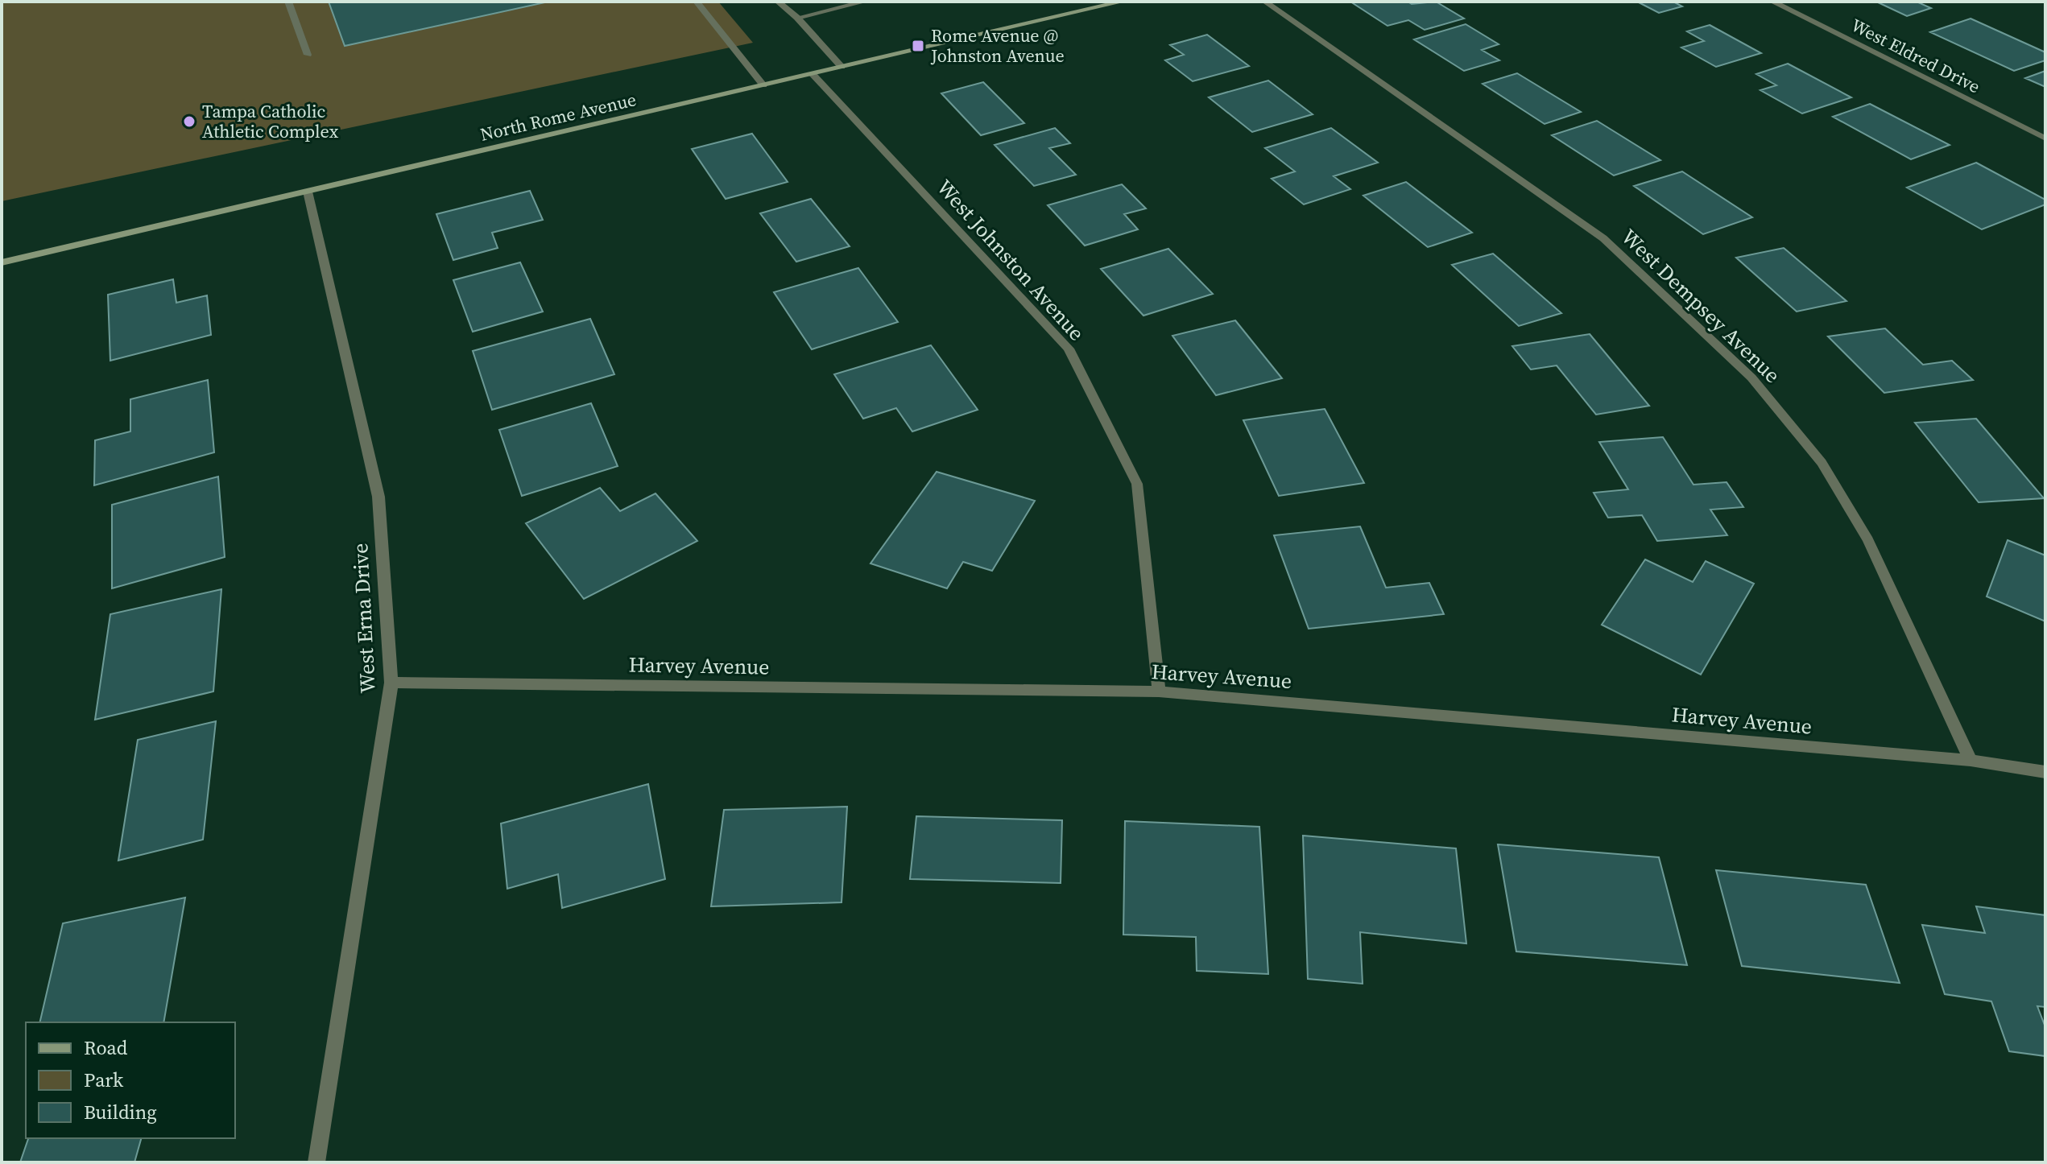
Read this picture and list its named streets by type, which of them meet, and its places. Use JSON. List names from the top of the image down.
{
  "streets": {
    "street": [
      "West Eldred Drive",
      "North Rome Avenue",
      "West Johnston Avenue",
      "West Dempsey Avenue",
      "West Erna Drive",
      "Harvey Avenue"
    ]
  },
  "crossings": [
    ["North Rome Avenue", "West Johnston Avenue"],
    ["North Rome Avenue", "West Erna Drive"],
    ["West Johnston Avenue", "Harvey Avenue"],
    ["West Dempsey Avenue", "Harvey Avenue"],
    ["West Erna Drive", "Harvey Avenue"]
  ],
  "places": {
    "transit": ["Rome Avenue @ Johnston Avenue"],
    "other": ["Tampa Catholic Athletic Complex"]
  },
  "legend": ["Road", "Park", "Building"]
}
